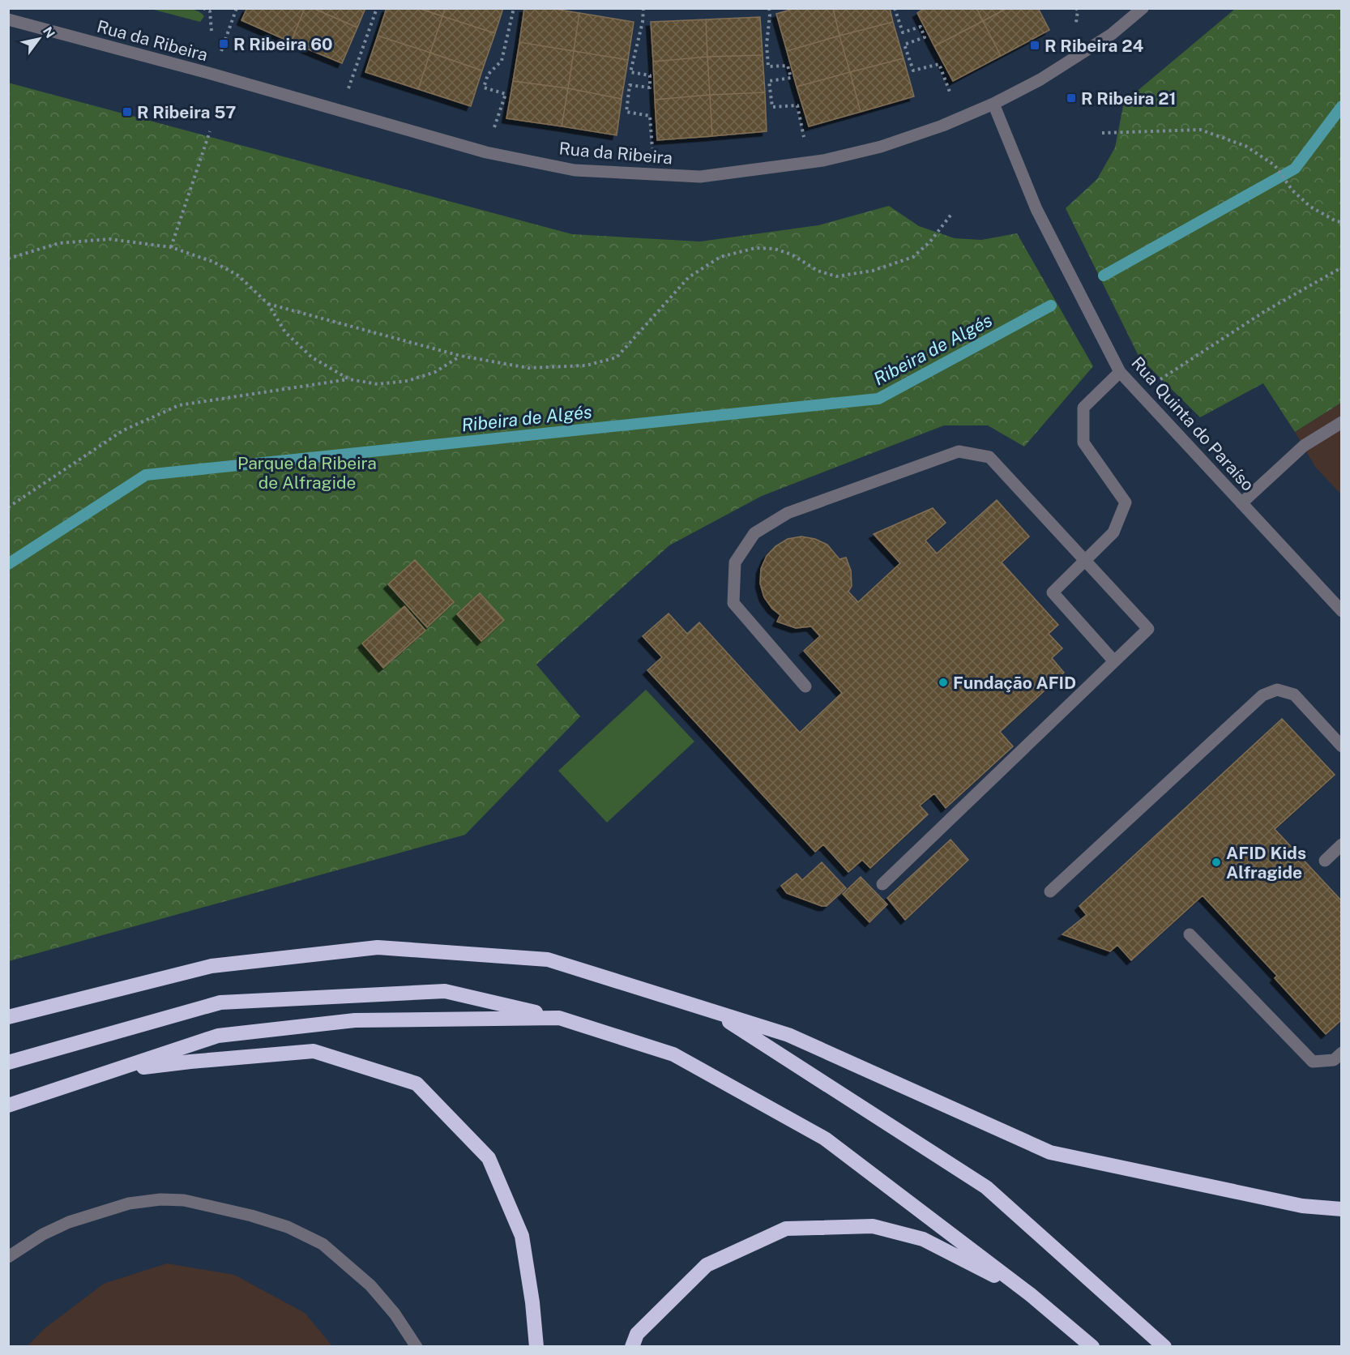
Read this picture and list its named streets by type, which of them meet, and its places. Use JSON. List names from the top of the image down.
{
  "streets": {
    "street": ["Rua da Ribeira", "Rua Quinta do Paraíso"]
  },
  "crossings": [
    ["Rua da Ribeira", "Rua Quinta do Paraíso"]
  ],
  "water": ["Ribeira de Algés"],
  "parks": ["Parque da Ribeira de Alfragide"],
  "places": {
    "transit": [
      "R Ribeira 60",
      "R Ribeira 24",
      "R Ribeira 21",
      "R Ribeira 57"
    ],
    "other": ["Fundação AFID", "AFID Kids Alfragide"]
  },
  "north": "top right"
}
